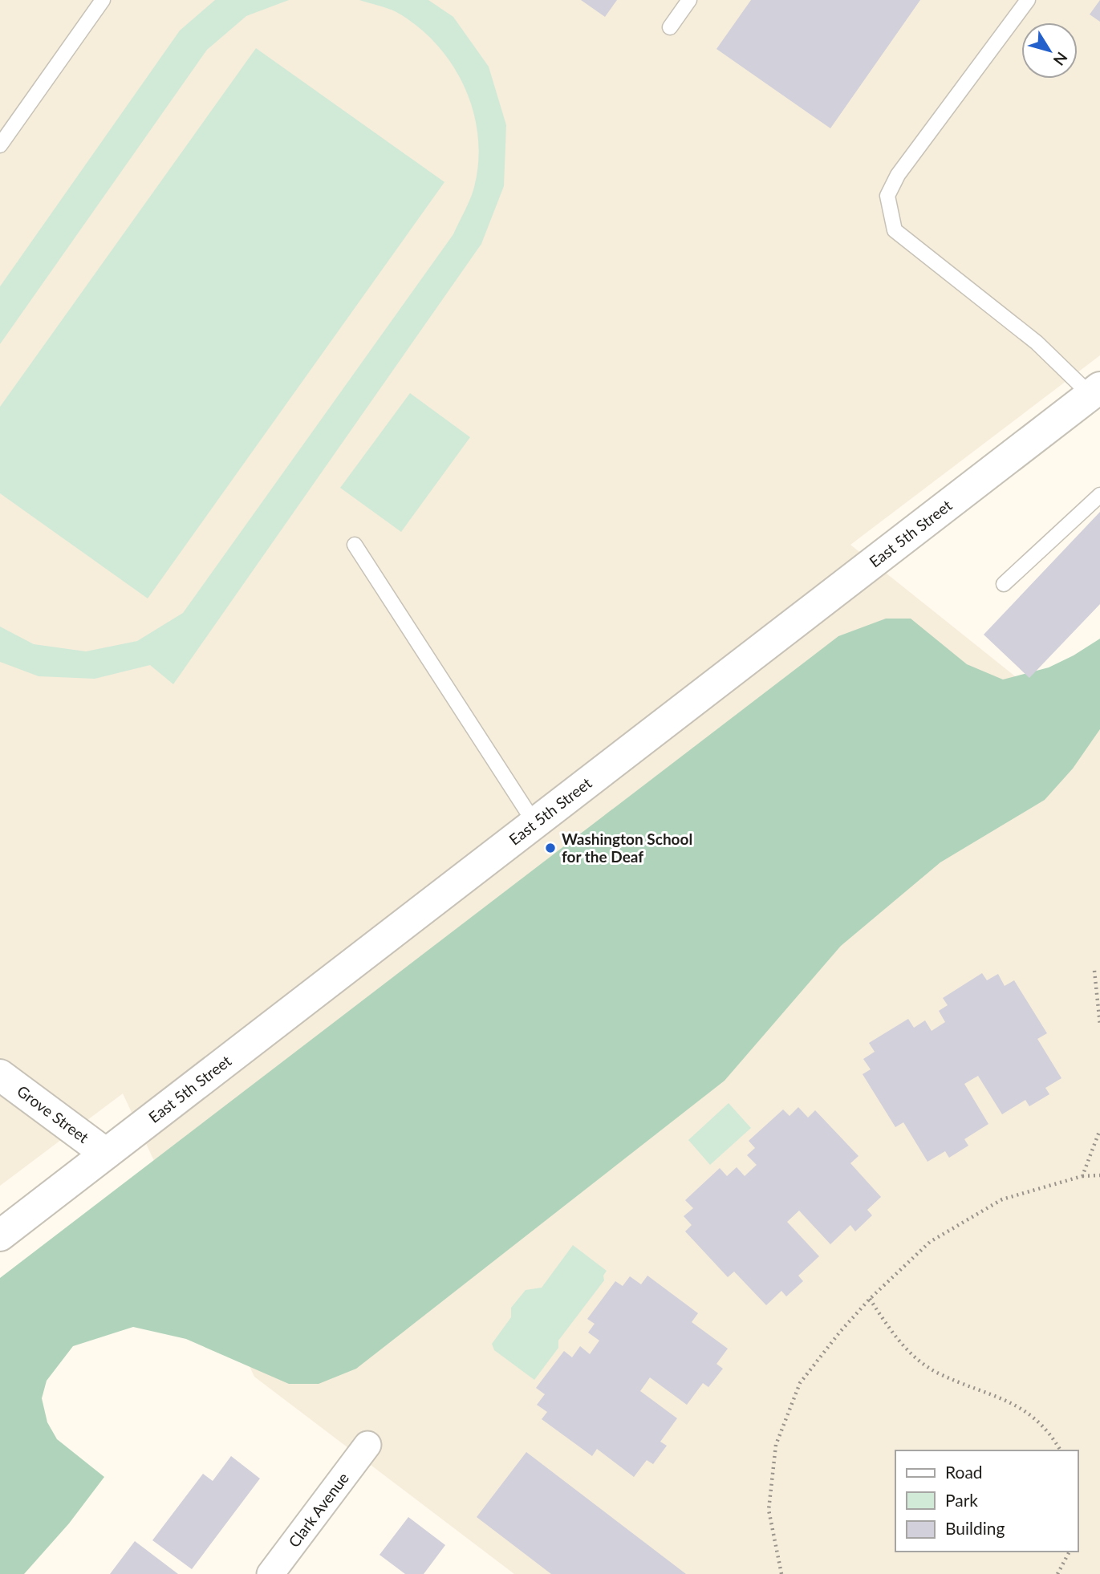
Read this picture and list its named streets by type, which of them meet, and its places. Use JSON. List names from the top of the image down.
{
  "streets": {
    "street": ["East 5th Street", "Grove Street", "Clark Avenue"]
  },
  "crossings": [
    ["East 5th Street", "Grove Street"]
  ],
  "places": ["Washington School for the Deaf"],
  "legend": ["Road", "Park", "Building"],
  "north": "bottom right"
}
